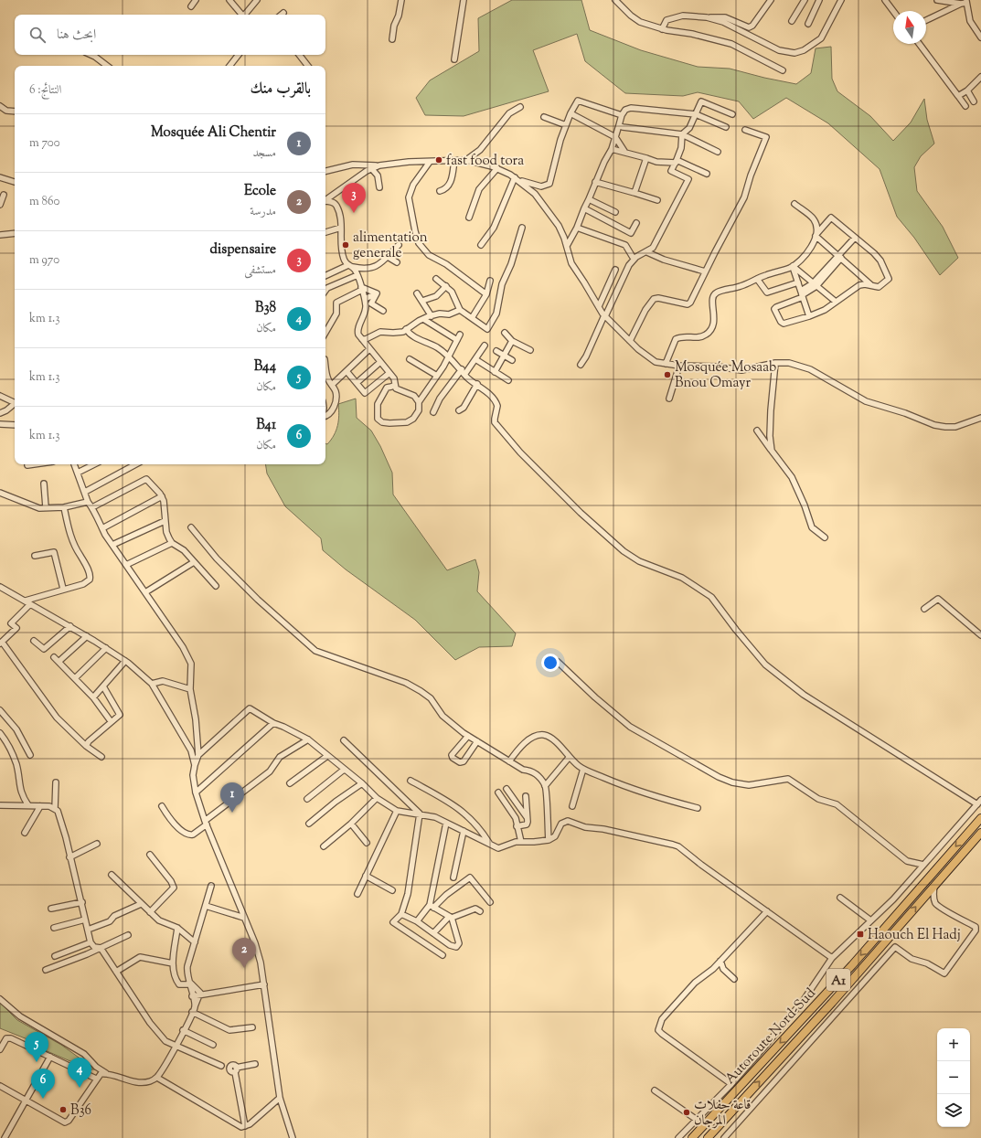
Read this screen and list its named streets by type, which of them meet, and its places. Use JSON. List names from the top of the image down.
{
  "streets": {
    "highway": ["A1", "Autoroute Nord-Sud"]
  },
  "places": {
    "other": [
      "fast food tora",
      "alimentation generale",
      "Mosquée Mosaab Bnou Omayr",
      "B36",
      "قاعة حفلات المرجان"
    ],
    "transit": ["Haouch El Hadj"]
  },
  "north": "top",
  "page": {
    "search": "ابحث هنا",
    "heading": ["بالقرب منك", "النتائج: 6"],
    "list": [
      {
        "mark": "1",
        "name": "Mosquée Ali Chentir",
        "note": "مسجد",
        "value": "700 m"
      },
      {
        "mark": "2",
        "name": "Ecole",
        "note": "مدرسة",
        "value": "860 m"
      },
      {
        "mark": "3",
        "name": "dispensaire",
        "note": "مستشفى",
        "value": "970 m"
      },
      {
        "mark": "4",
        "name": "B38",
        "note": "مكان",
        "value": "1.3 km"
      },
      {
        "mark": "5",
        "name": "B44",
        "note": "مكان",
        "value": "1.3 km"
      },
      {
        "mark": "6",
        "name": "B41",
        "note": "مكان",
        "value": "1.3 km"
      }
    ],
    "pins": [
      "3",
      "1",
      "2",
      "5",
      "4",
      "6"
    ],
    "map_buttons": ["+", "−"]
  }
}
